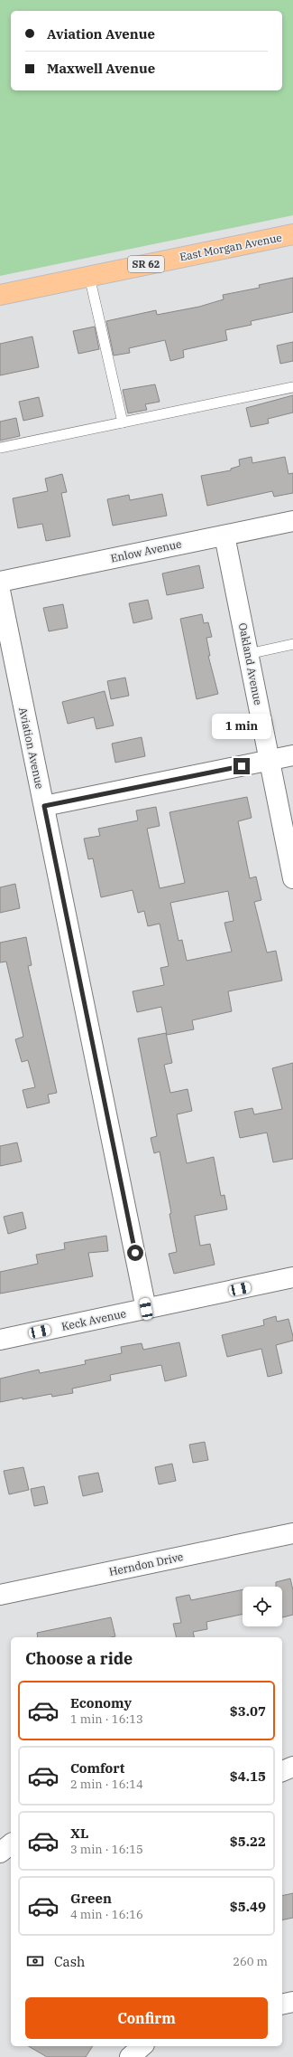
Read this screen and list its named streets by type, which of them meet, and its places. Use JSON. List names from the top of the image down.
{
  "streets": {
    "main road": ["East Morgan Avenue", "SR 62"],
    "street": [
      "Enlow Avenue",
      "Oakland Avenue",
      "Aviation Avenue",
      "Keck Avenue",
      "Herndon Drive"
    ]
  },
  "crossings": [
    ["Enlow Avenue", "Oakland Avenue"],
    ["Aviation Avenue", "Keck Avenue"]
  ],
  "page": {
    "banner": ["Aviation Avenue", "Maxwell Avenue"],
    "bubble": "1 min",
    "heading": "Choose a ride",
    "list": [
      {
        "name": "Economy",
        "note": "1 min · 16:13",
        "value": "$3.07"
      },
      {
        "name": "Comfort",
        "note": "2 min · 16:14",
        "value": "$4.15"
      },
      {
        "name": "XL",
        "note": "3 min · 16:15",
        "value": "$5.22"
      },
      {
        "name": "Green",
        "note": "4 min · 16:16",
        "value": "$5.49"
      }
    ],
    "pay": ["Cash", "260 m"],
    "buttons": "Confirm"
  }
}
